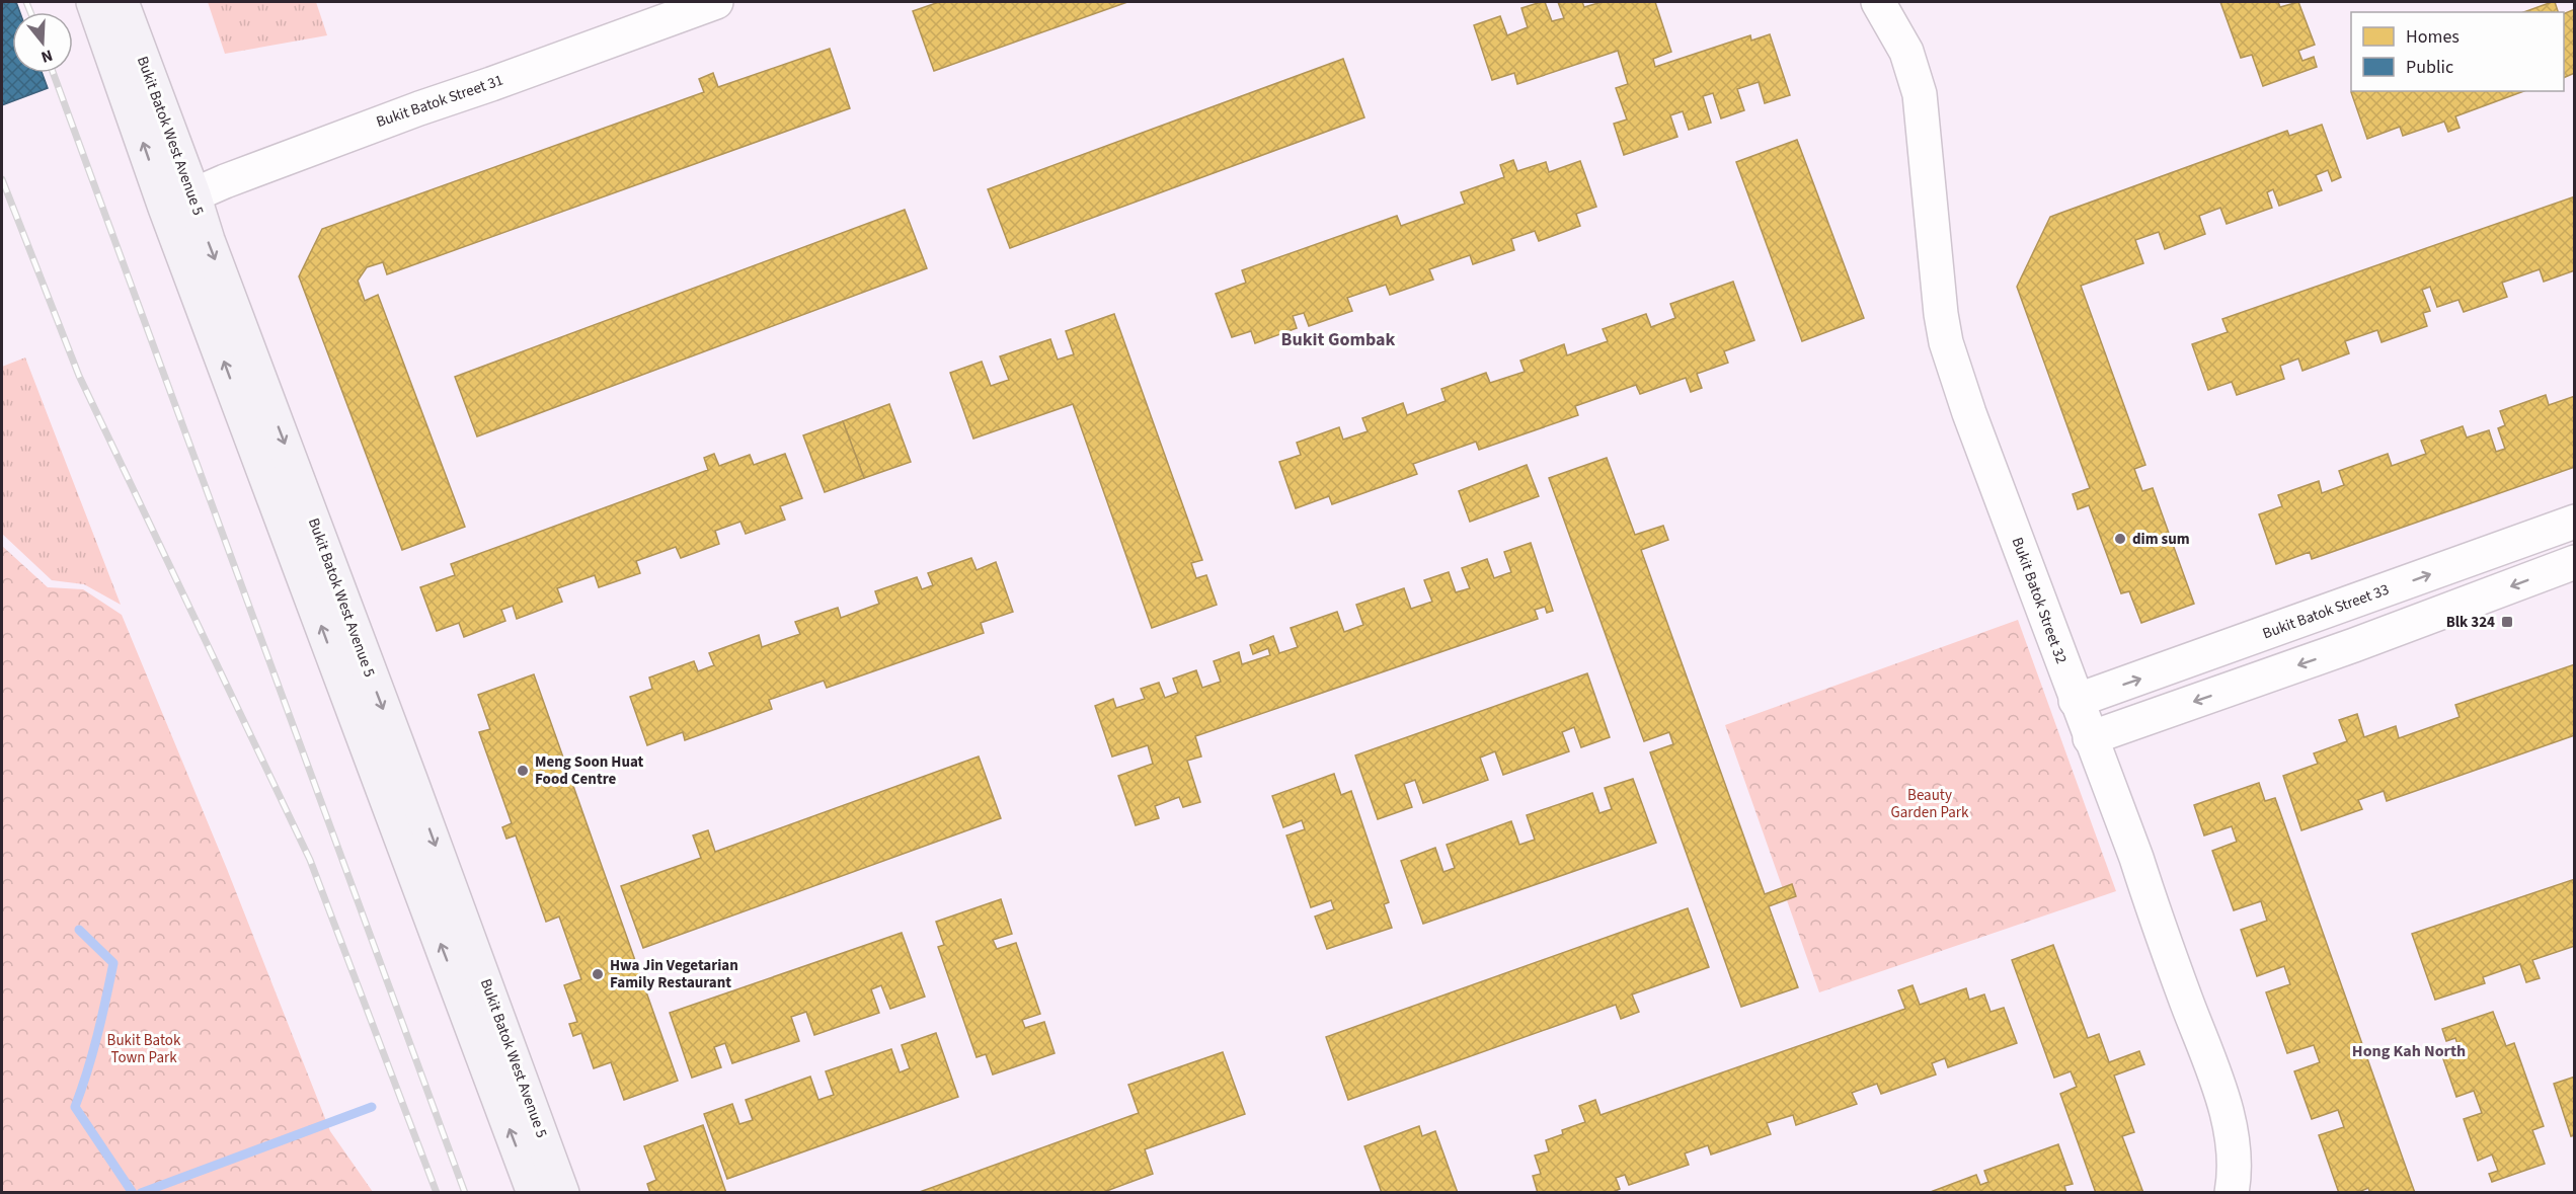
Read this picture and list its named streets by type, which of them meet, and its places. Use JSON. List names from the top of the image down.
{
  "streets": {
    "street": [
      "Bukit Batok Street 31",
      "Bukit Batok West Avenue 5",
      "Bukit Batok Street 32",
      "Bukit Batok Street 33"
    ]
  },
  "crossings": [
    ["Bukit Batok Street 31", "Bukit Batok West Avenue 5"],
    ["Bukit Batok Street 32", "Bukit Batok Street 33"]
  ],
  "districts": ["Bukit Gombak", "Hong Kah North"],
  "parks": ["Beauty Garden Park", "Bukit Batok Town Park"],
  "places": {
    "other": ["dim sum", "Meng Soon Huat Food Centre", "Hwa Jin Vegetarian Family Restaurant"],
    "transit": ["Blk 324"]
  },
  "legend": ["Homes", "Public"],
  "north": "bottom"
}
